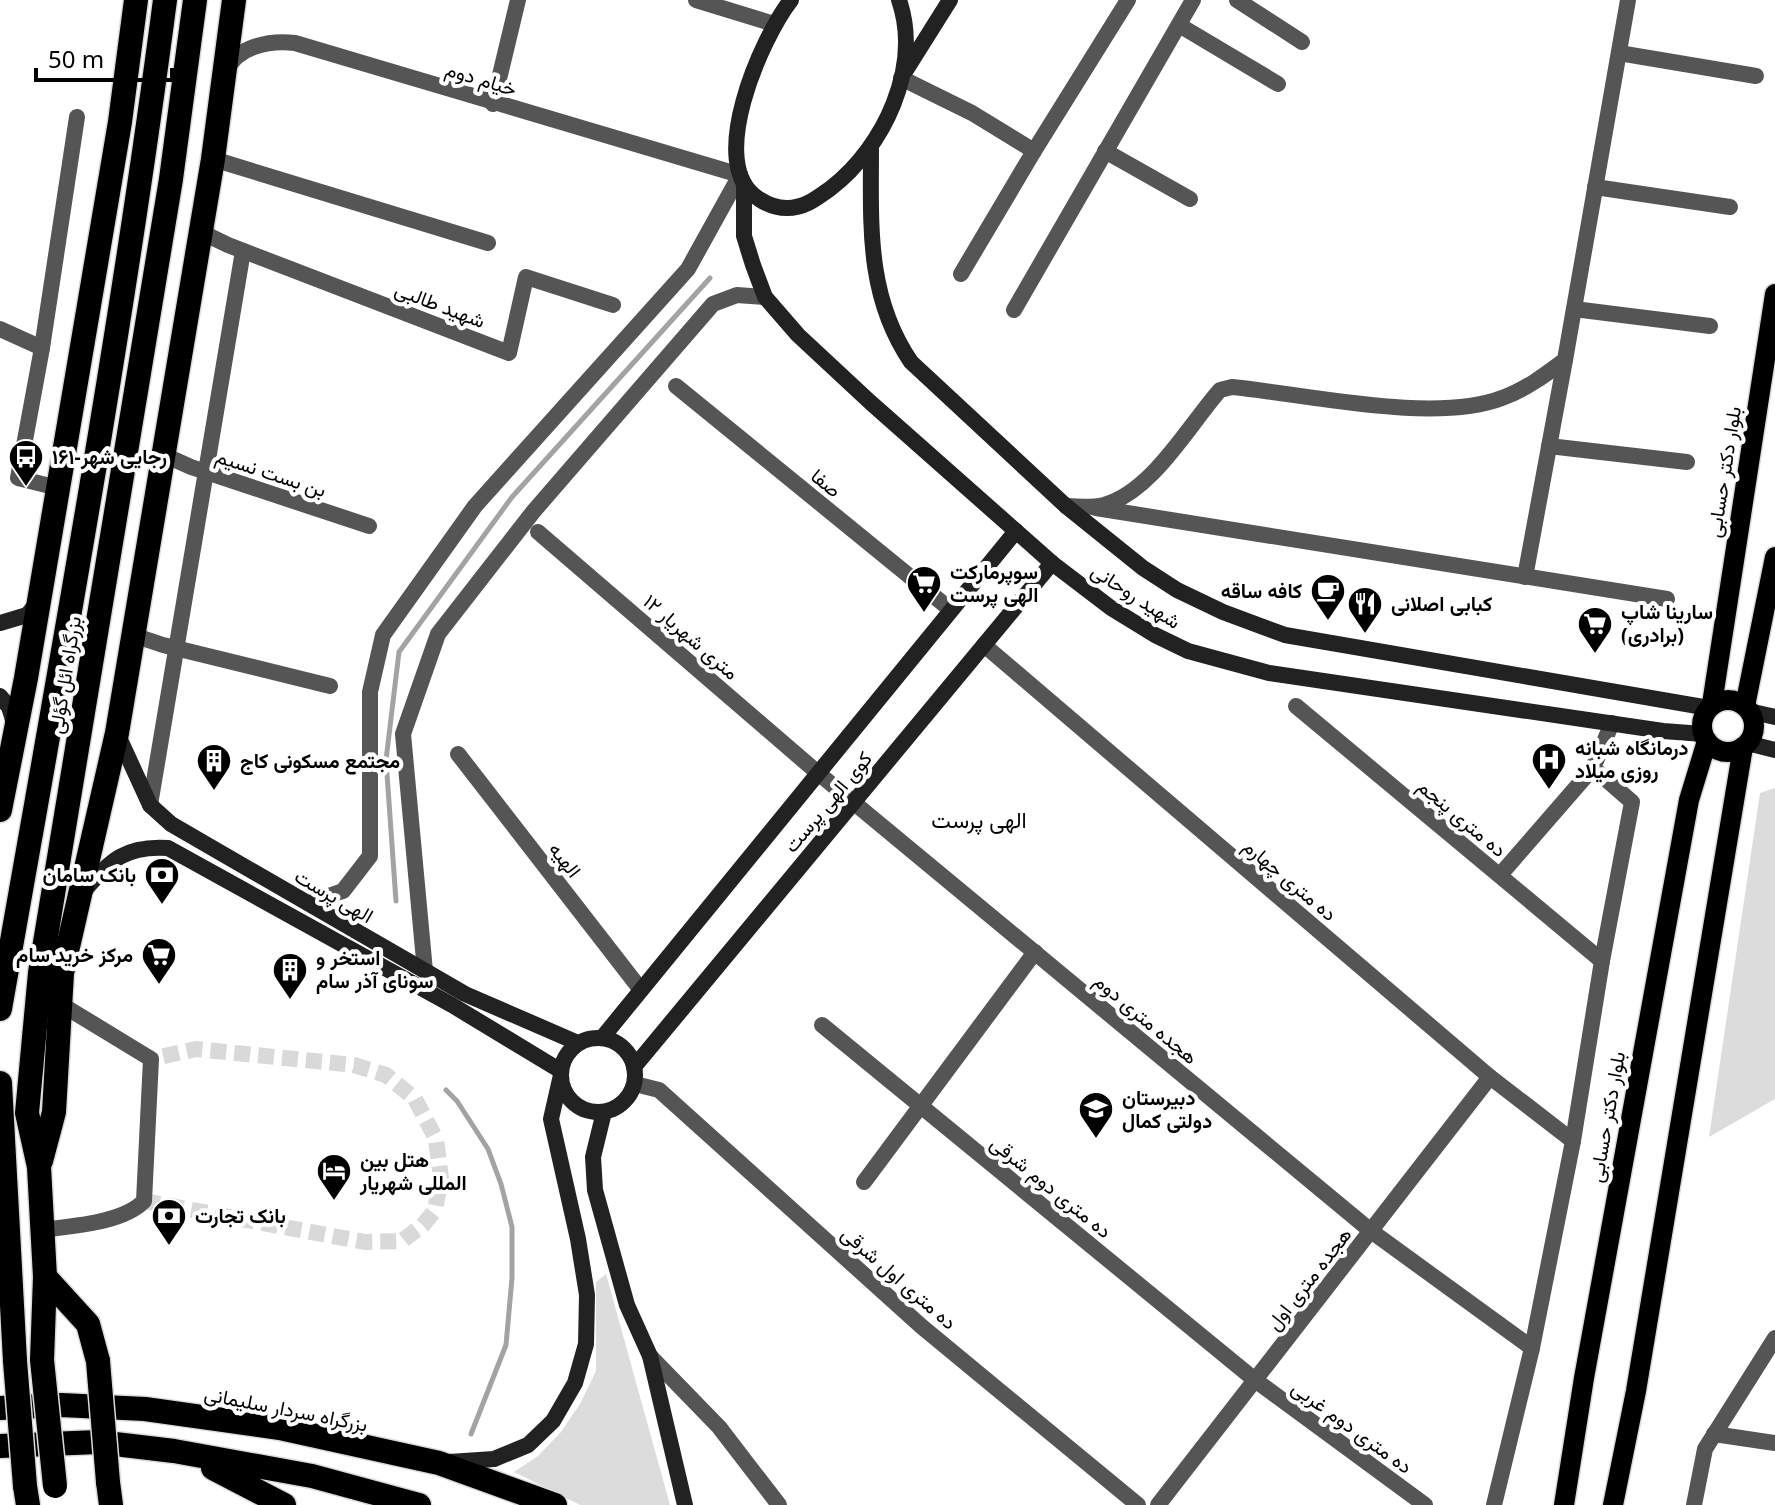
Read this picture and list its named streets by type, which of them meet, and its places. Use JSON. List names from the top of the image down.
{
  "streets": {
    "highway": ["بزرگراه ائل گؤلی", "بزرگراه سردار سلیمانی"],
    "main road": [
      "بلوار دکتر حسابی",
      "شهید روحانی",
      "کوی الهی پرست",
      "الهی پرست"
    ],
    "street": [
      "خیام دوم",
      "شهید طالبی",
      "بن بست نسیم",
      "صفا",
      "۱۲ متری شهریار",
      "ده متری پنجم",
      "الهیه",
      "ده متری چهارم",
      "هجده متری دوم",
      "ده متری دوم شرقی",
      "ده متری اول شرقی",
      "هجده متری اول",
      "ده متری دوم غربی"
    ]
  },
  "crossings": [
    ["خیام دوم", "شهید روحانی"],
    ["بلوار دکتر حسابی", "شهید روحانی"],
    ["صفا", "کوی الهی پرست"],
    ["شهید روحانی", "کوی الهی پرست"],
    ["۱۲ متری شهریار", "کوی الهی پرست"],
    ["۱۲ متری شهریار", "هجده متری دوم"],
    ["کوی الهی پرست", "الهیه"],
    ["کوی الهی پرست", "ده متری چهارم"],
    ["کوی الهی پرست", "الهی پرست"],
    ["کوی الهی پرست", "هجده متری دوم"],
    ["کوی الهی پرست", "ده متری اول شرقی"],
    ["ده متری چهارم", "هجده متری اول"],
    ["الهی پرست", "ده متری اول شرقی"],
    ["هجده متری دوم", "هجده متری اول"],
    ["ده متری دوم شرقی", "هجده متری اول"],
    ["ده متری دوم شرقی", "ده متری دوم غربی"],
    ["هجده متری اول", "ده متری دوم غربی"]
  ],
  "districts": ["الهی پرست"],
  "places": {
    "bus stop": ["۱۶۱-رجایی شهر"],
    "supermarket": ["سوپرمارکت الهی پرست", "سارینا شاپ (برادری)", "مرکز خرید سام"],
    "cafe": ["کافه ساقه"],
    "restaurant": ["کبابی اصلانی"],
    "hospital": ["درمانگاه شبانه روزی میلاد"],
    "building": ["مجتمع مسکونى کاج", "استخر و سونای آذر سام"],
    "bank": ["بانک سامان", "بانک تجارت"],
    "school or university": ["دبیرستان دولتی کمال"],
    "hotel": ["هتل بین المللی شهریار"]
  },
  "scale_bar": "50 m"
}
